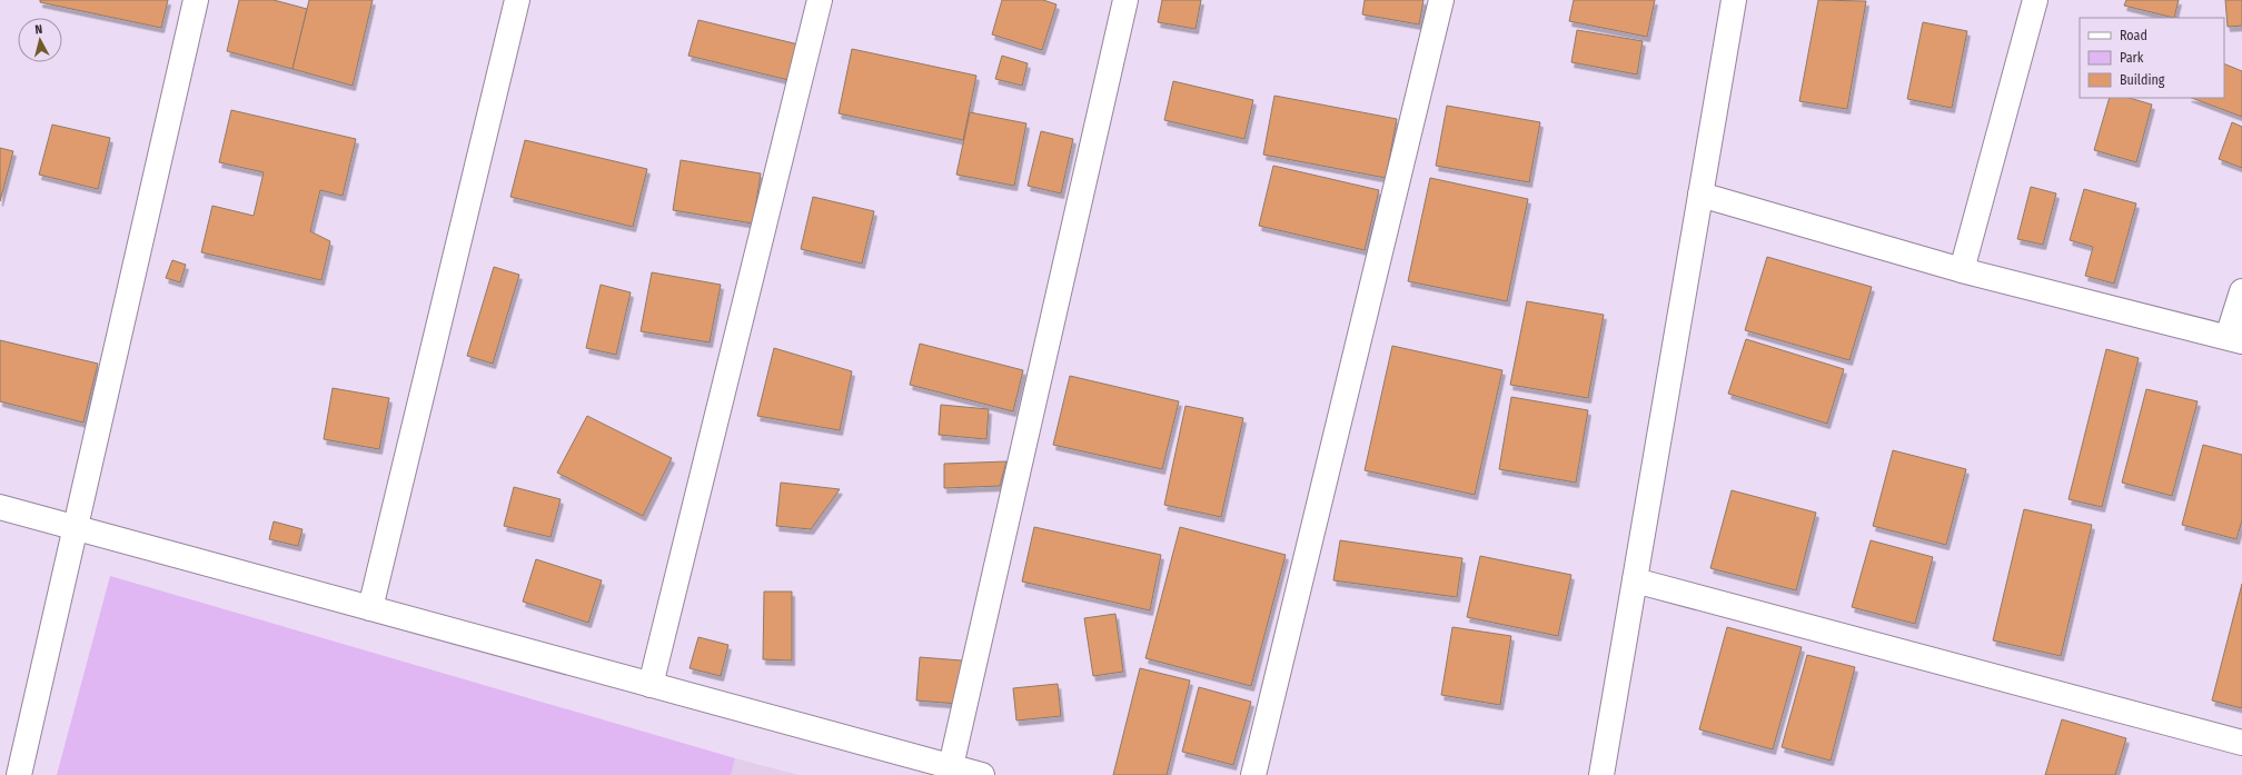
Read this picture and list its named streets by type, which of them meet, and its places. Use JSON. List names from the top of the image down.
{
  "legend": ["Road", "Park", "Building"],
  "north": "top"
}
